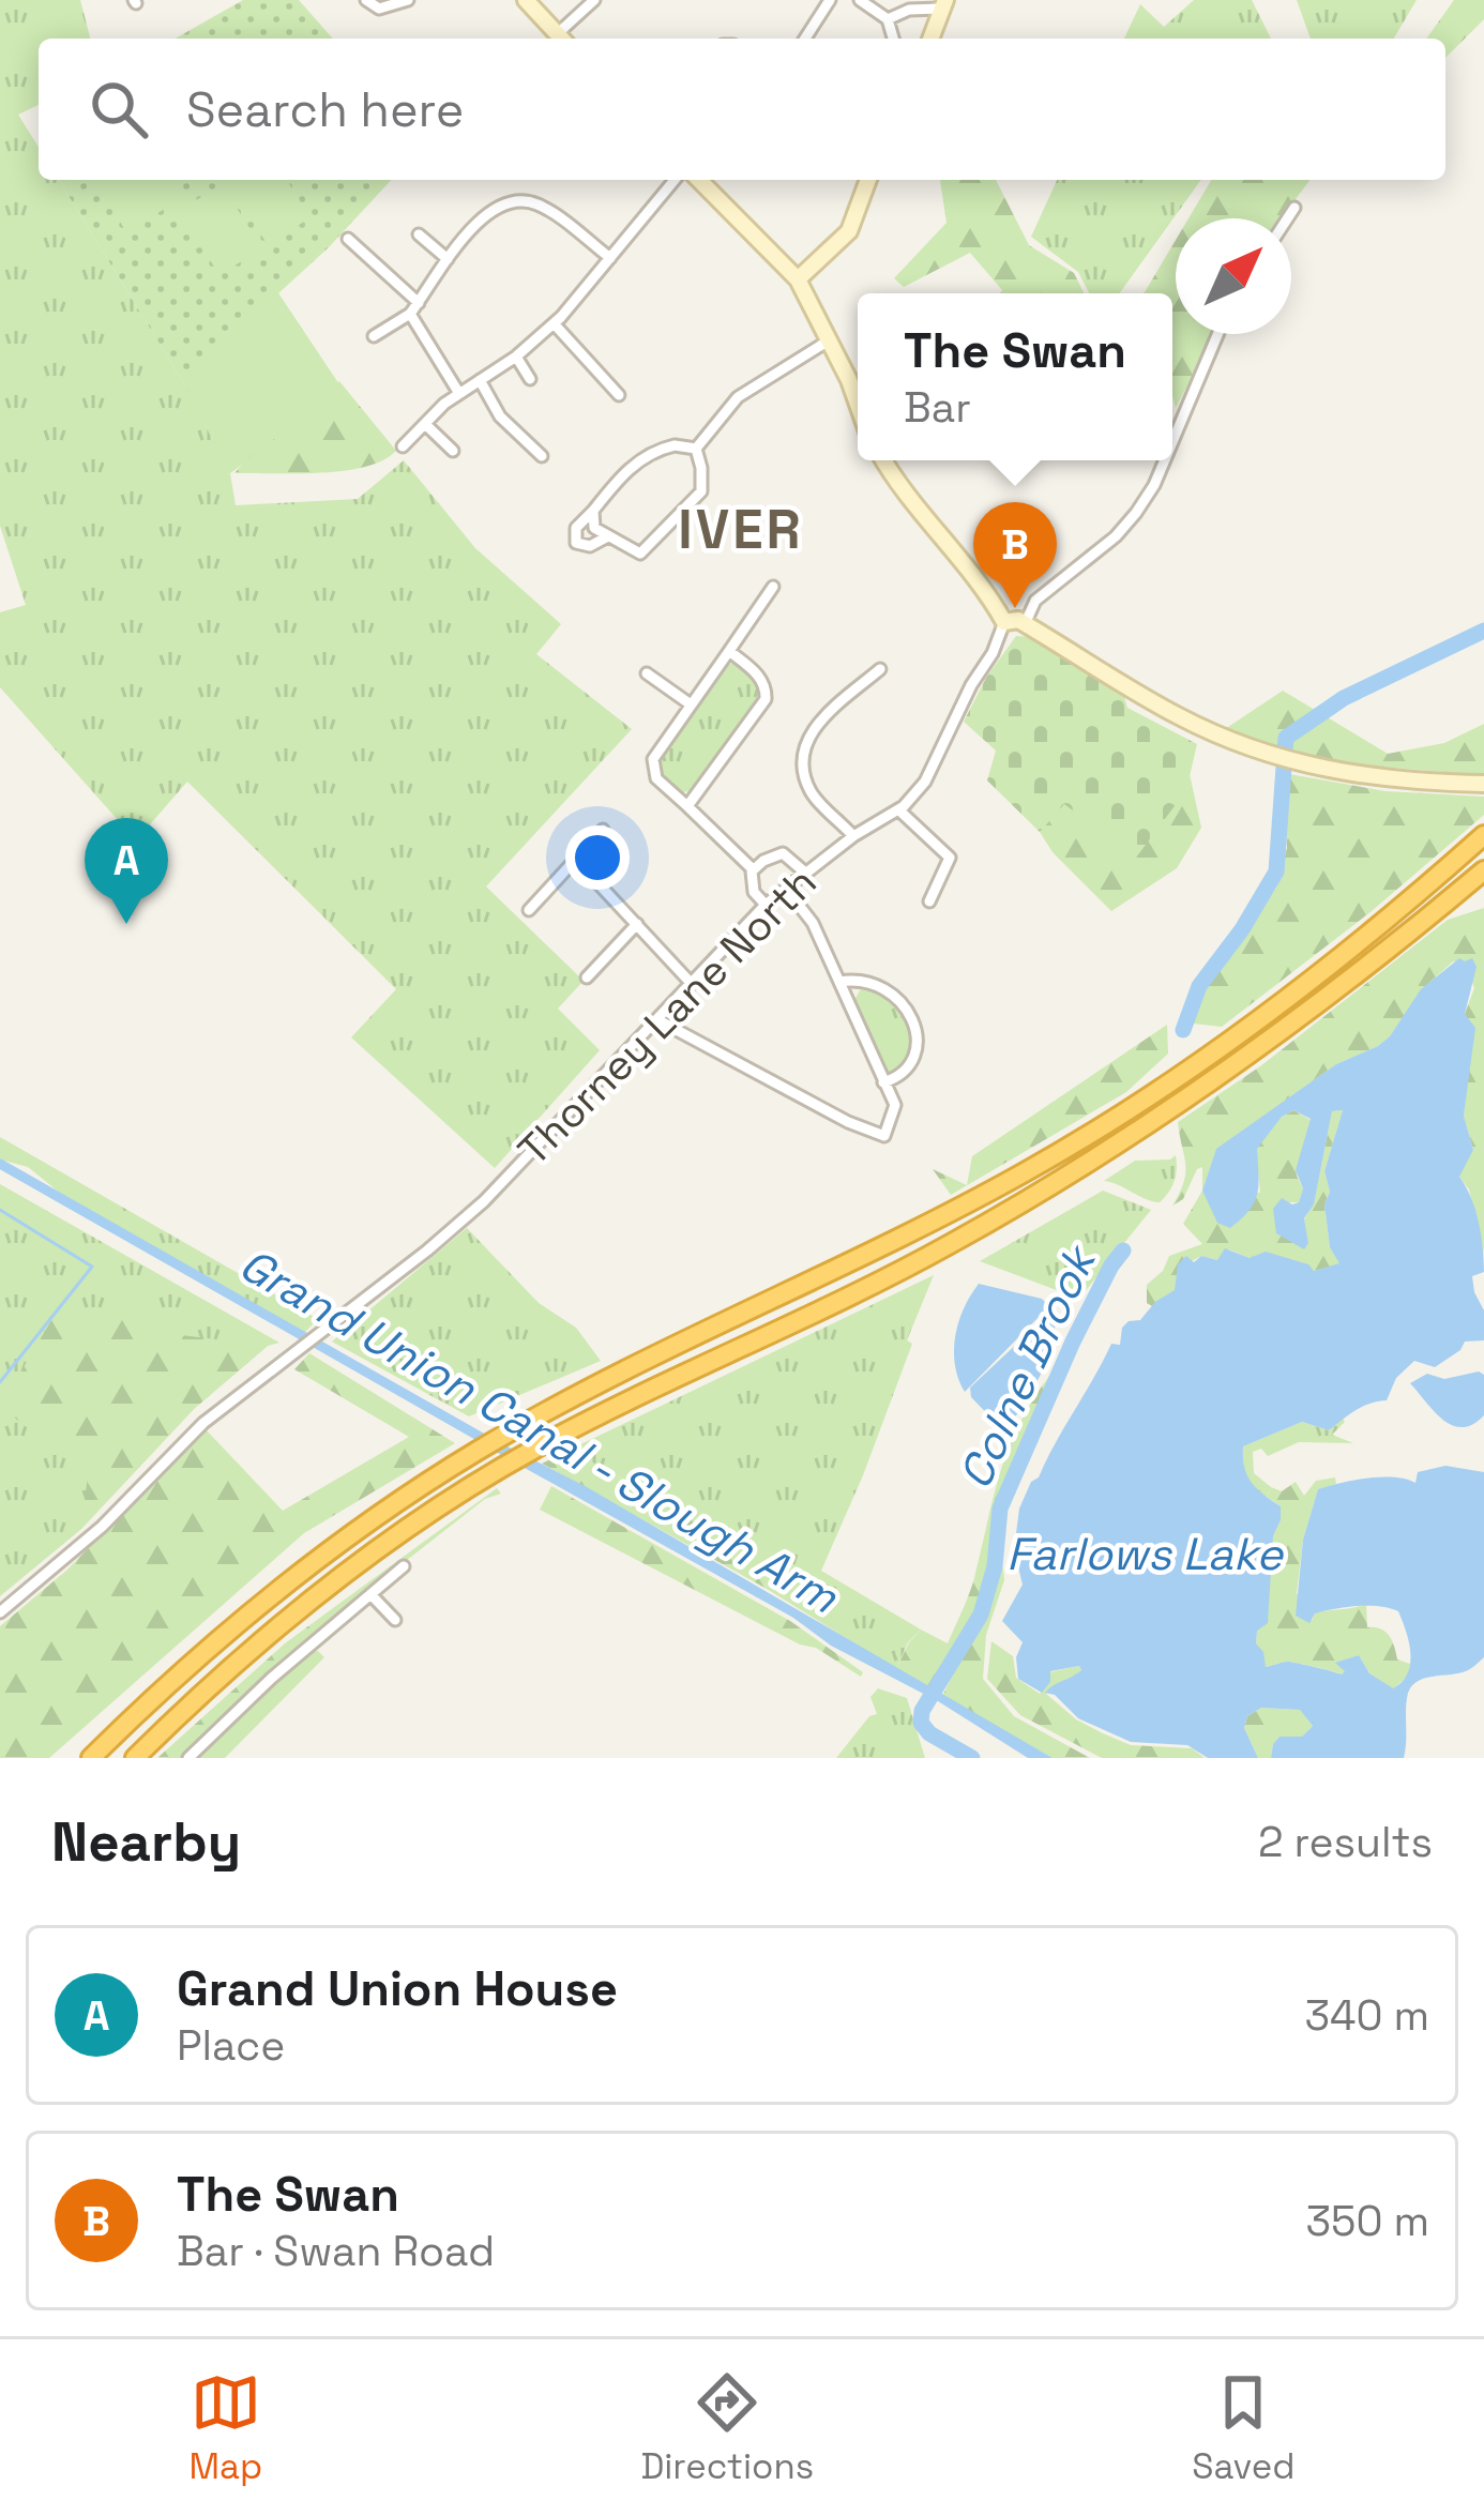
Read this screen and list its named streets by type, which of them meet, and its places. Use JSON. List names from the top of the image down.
{
  "streets": {
    "street": ["Thorney Lane North"]
  },
  "districts": ["IVER"],
  "water": ["Colne Brook", "Grand Union Canal - Slough Arm", "Farlows Lake"],
  "north": "top right",
  "page": {
    "search": "Search here",
    "popup": ["The Swan", "Bar"],
    "pins": ["B", "A"],
    "heading": ["Nearby", "2 results"],
    "list": [
      {
        "mark": "A",
        "name": "Grand Union House",
        "note": "Place",
        "value": "340 m"
      },
      {
        "mark": "B",
        "name": "The Swan",
        "note": "Bar · Swan Road",
        "value": "350 m"
      }
    ],
    "nav": ["Map", "Directions", "Saved"]
  }
}
